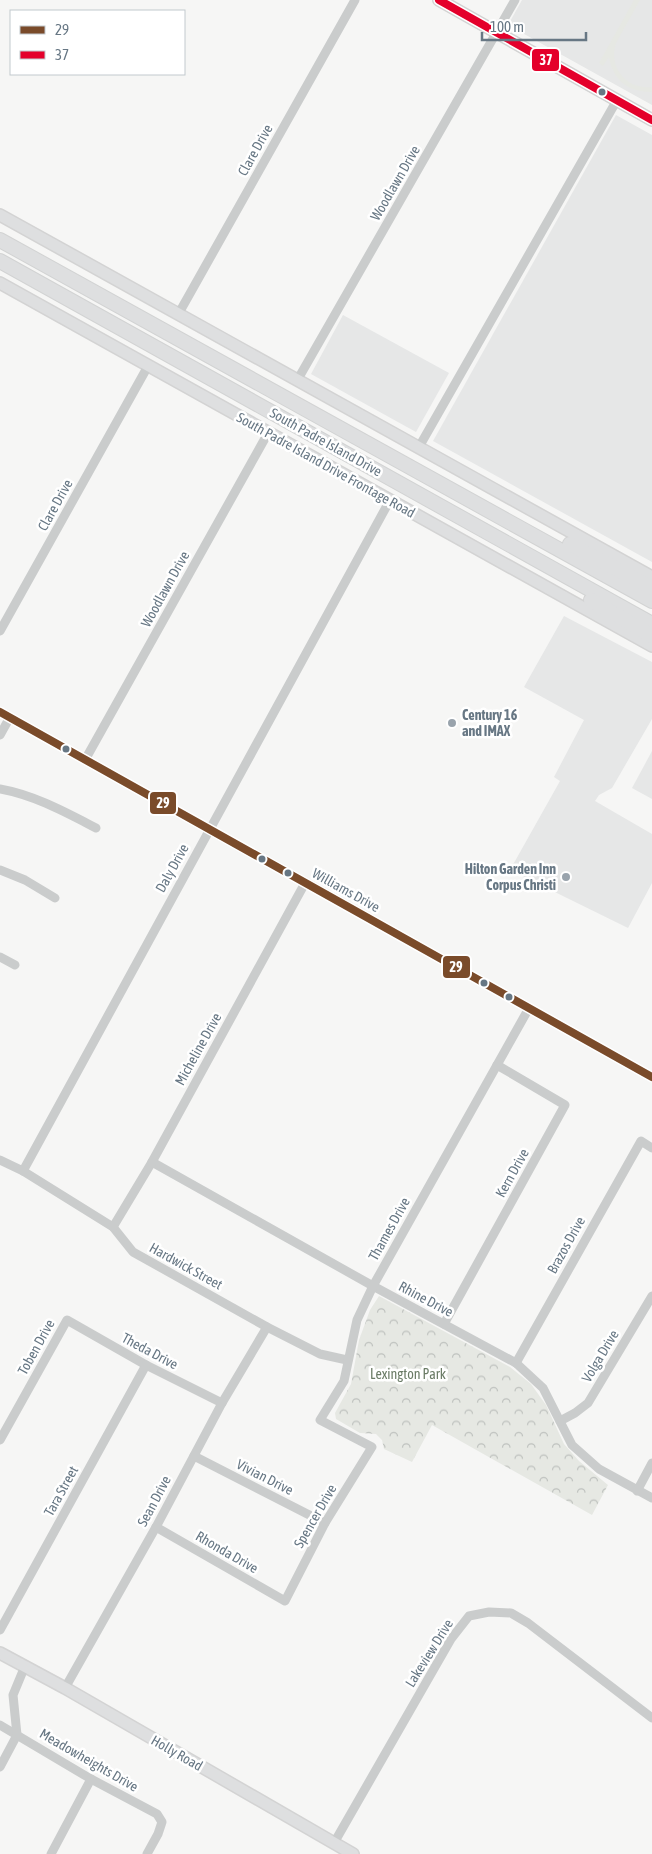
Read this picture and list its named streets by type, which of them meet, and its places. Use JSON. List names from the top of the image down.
{
  "streets": {
    "highway": ["South Padre Island Drive"],
    "main road": ["South Padre Island Drive Frontage Road", "Holly Road"],
    "street": [
      "Clare Drive",
      "Woodlawn Drive",
      "Daly Drive",
      "Williams Drive",
      "Micheline Drive",
      "Kern Drive",
      "Thames Drive",
      "Brazos Drive",
      "Hardwick Street",
      "Rhine Drive",
      "Toben Drive",
      "Theda Drive",
      "Volga Drive",
      "Vivian Drive",
      "Tara Street",
      "Sean Drive",
      "Spencer Drive",
      "Rhonda Drive",
      "Lakeview Drive",
      "Meadowheights Drive"
    ]
  },
  "crossings": [
    ["Clare Drive", "South Padre Island Drive Frontage Road"],
    ["Woodlawn Drive", "South Padre Island Drive Frontage Road"],
    ["Woodlawn Drive", "Williams Drive"],
    ["South Padre Island Drive Frontage Road", "Daly Drive"],
    ["Daly Drive", "Williams Drive"],
    ["Daly Drive", "Hardwick Street"],
    ["Williams Drive", "Micheline Drive"],
    ["Williams Drive", "Thames Drive"],
    ["Micheline Drive", "Hardwick Street"],
    ["Micheline Drive", "Rhine Drive"],
    ["Kern Drive", "Thames Drive"],
    ["Kern Drive", "Rhine Drive"],
    ["Thames Drive", "Hardwick Street"],
    ["Thames Drive", "Rhine Drive"],
    ["Thames Drive", "Spencer Drive"],
    ["Brazos Drive", "Rhine Drive"],
    ["Hardwick Street", "Sean Drive"],
    ["Rhine Drive", "Volga Drive"],
    ["Toben Drive", "Theda Drive"],
    ["Theda Drive", "Tara Street"],
    ["Theda Drive", "Sean Drive"],
    ["Vivian Drive", "Sean Drive"],
    ["Vivian Drive", "Spencer Drive"],
    ["Sean Drive", "Rhonda Drive"],
    ["Sean Drive", "Holly Road"],
    ["Spencer Drive", "Rhonda Drive"],
    ["Lakeview Drive", "Holly Road"]
  ],
  "parks": ["Lexington Park"],
  "places": ["Century 16 and IMAX", "Hilton Garden Inn Corpus Christi"],
  "lines": ["transit line 37", "transit line 29"],
  "legend": ["29", "37"],
  "scale_bar": "100 m"
}
